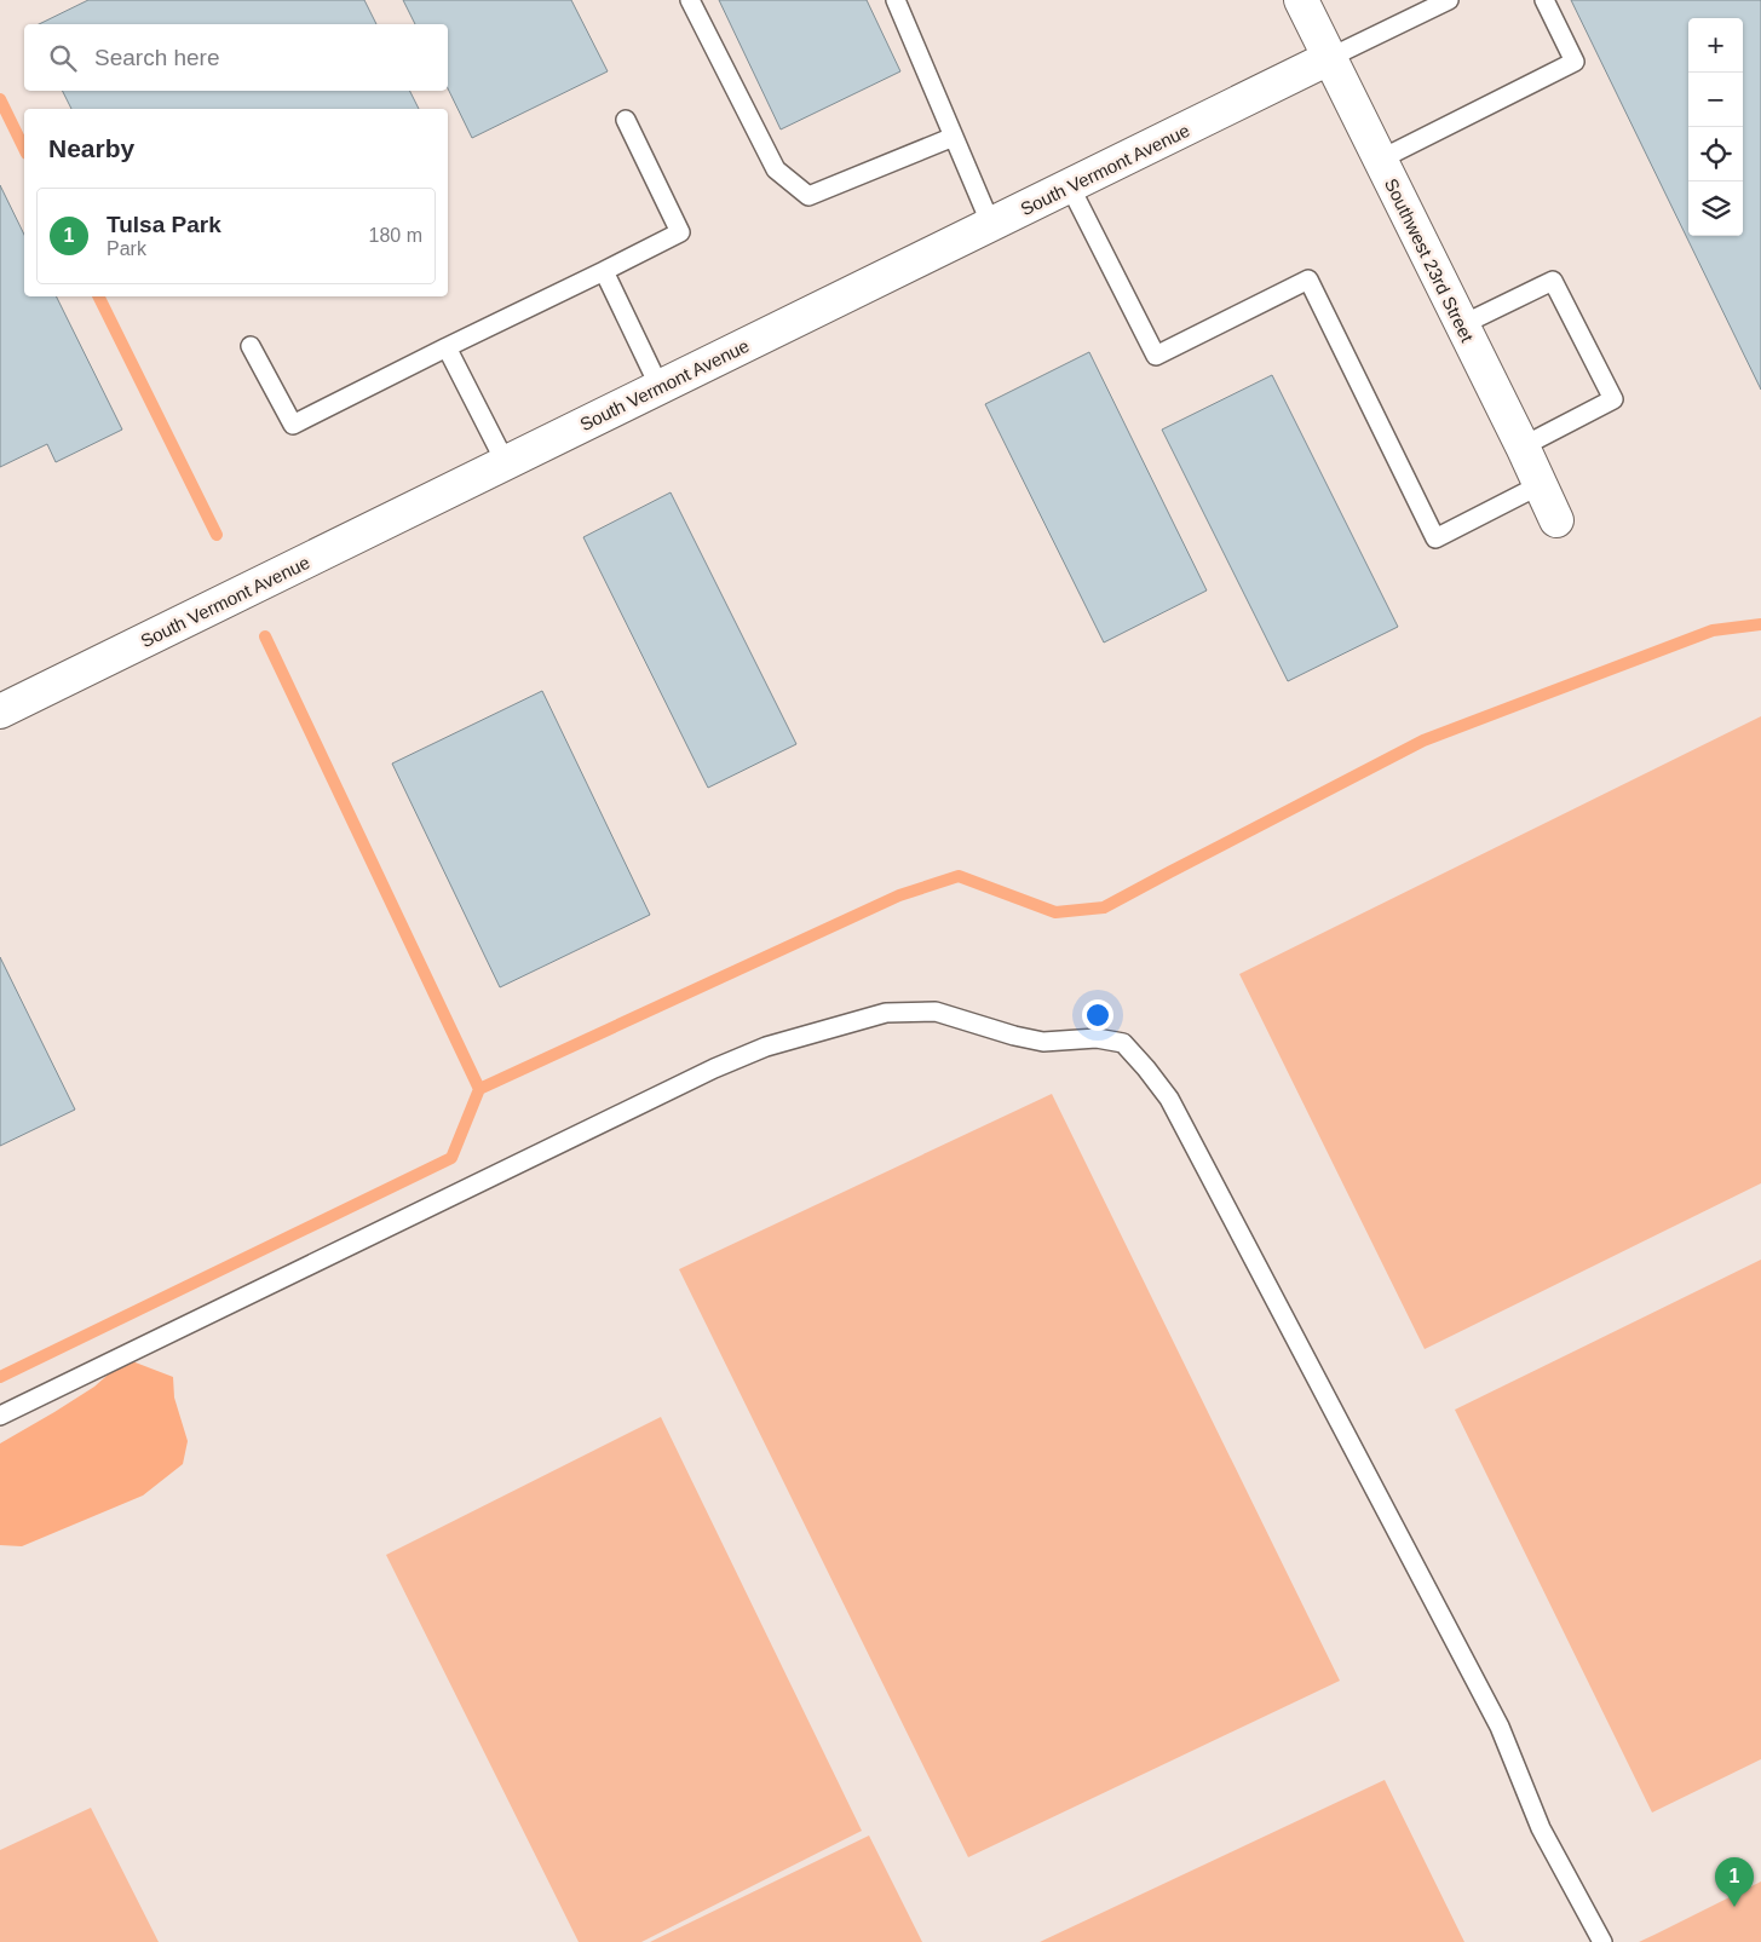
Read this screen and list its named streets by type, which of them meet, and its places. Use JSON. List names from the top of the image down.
{
  "streets": {
    "street": ["South Vermont Avenue", "Southwest 23rd Street"]
  },
  "crossings": [
    ["South Vermont Avenue", "Southwest 23rd Street"]
  ],
  "page": {
    "map_buttons": ["+", "−"],
    "search": "Search here",
    "heading": "Nearby",
    "list": [
      {
        "mark": "1",
        "name": "Tulsa Park",
        "note": "Park",
        "value": "180 m"
      }
    ],
    "pins": "1"
  }
}
